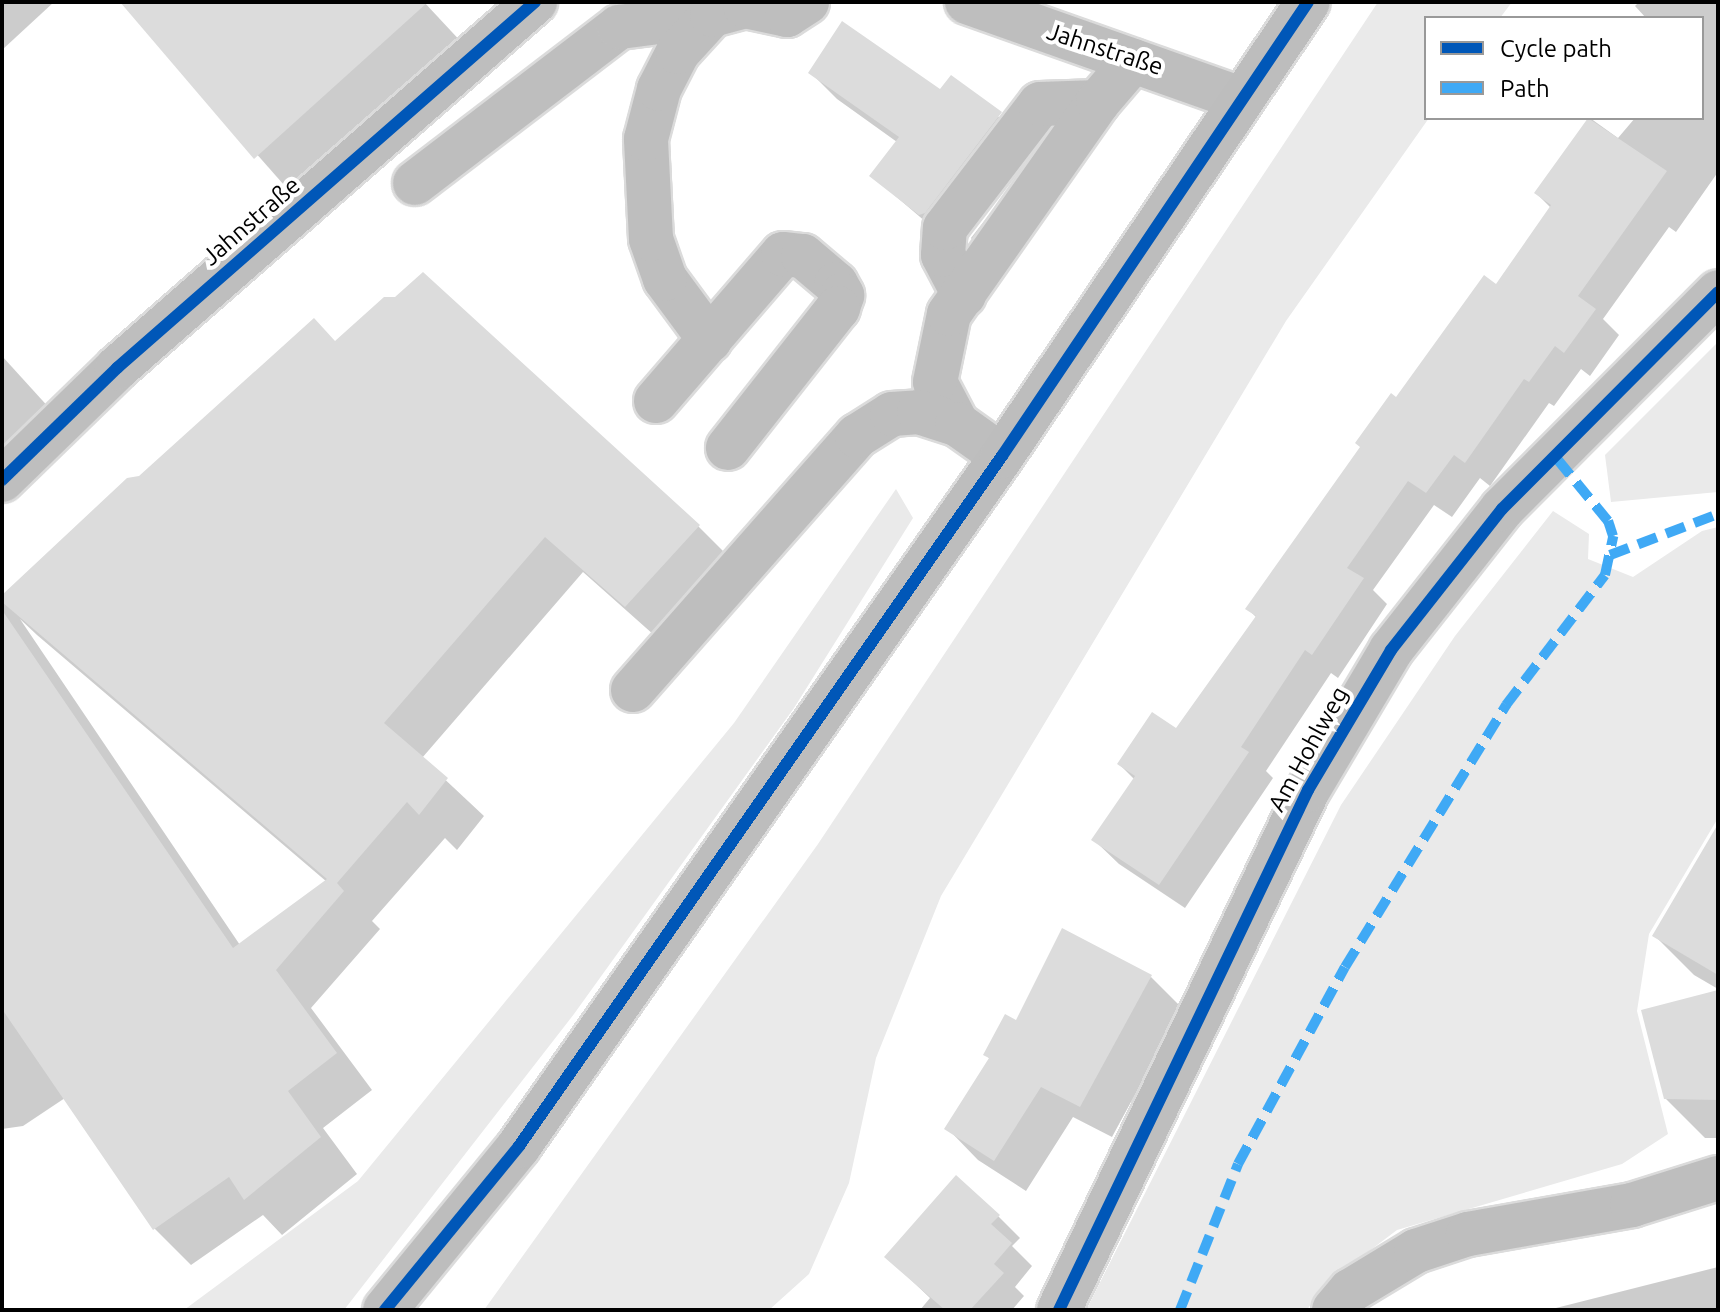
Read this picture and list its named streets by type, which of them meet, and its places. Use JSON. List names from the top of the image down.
{
  "streets": {
    "street": ["Jahnstraße", "Am Hohlweg"]
  },
  "legend": ["Cycle path", "Path"]
}
